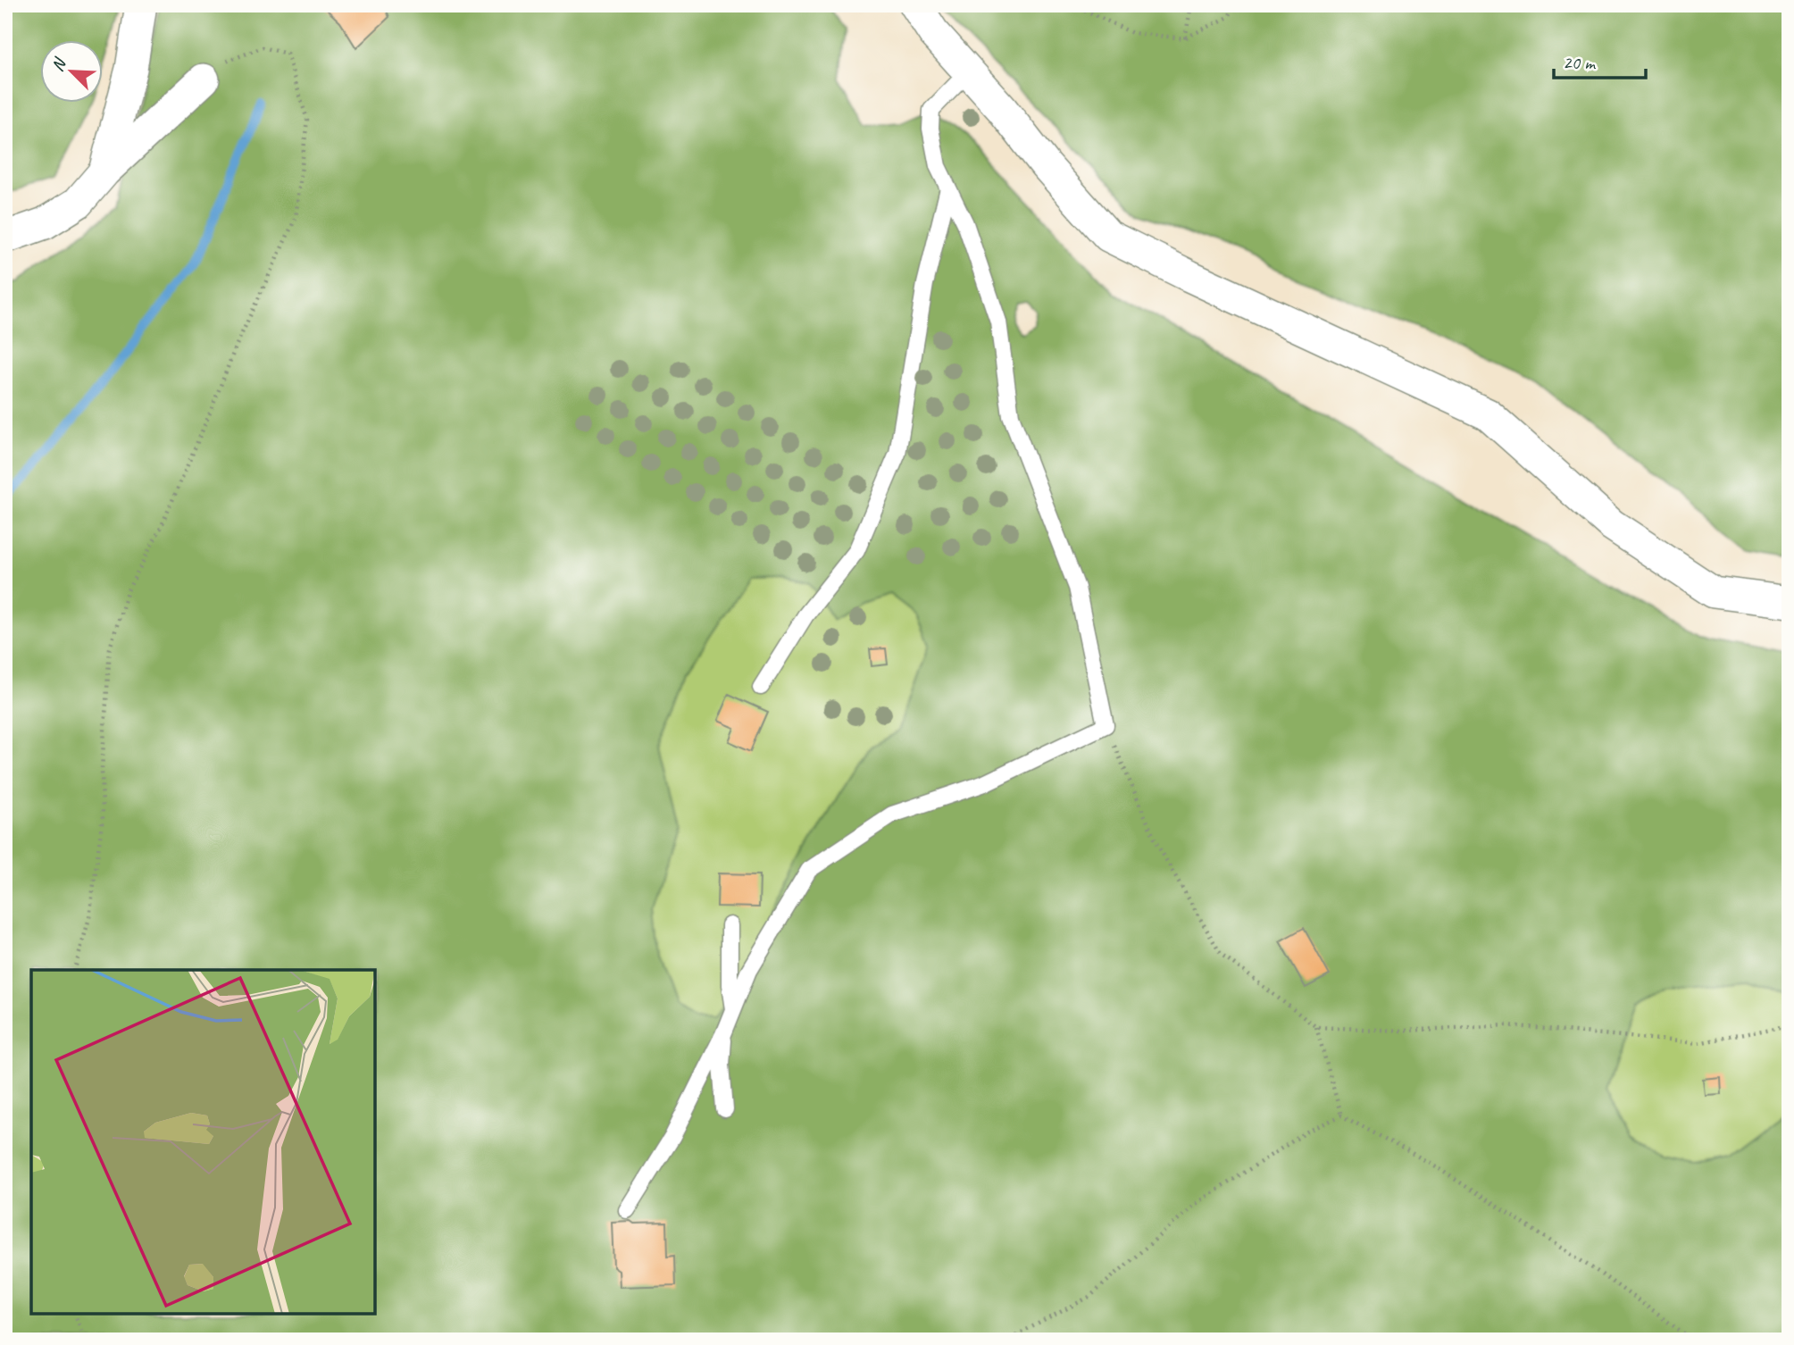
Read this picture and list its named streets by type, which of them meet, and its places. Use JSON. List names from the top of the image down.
{
  "scale_bar": "20 m",
  "north": "top left"
}
